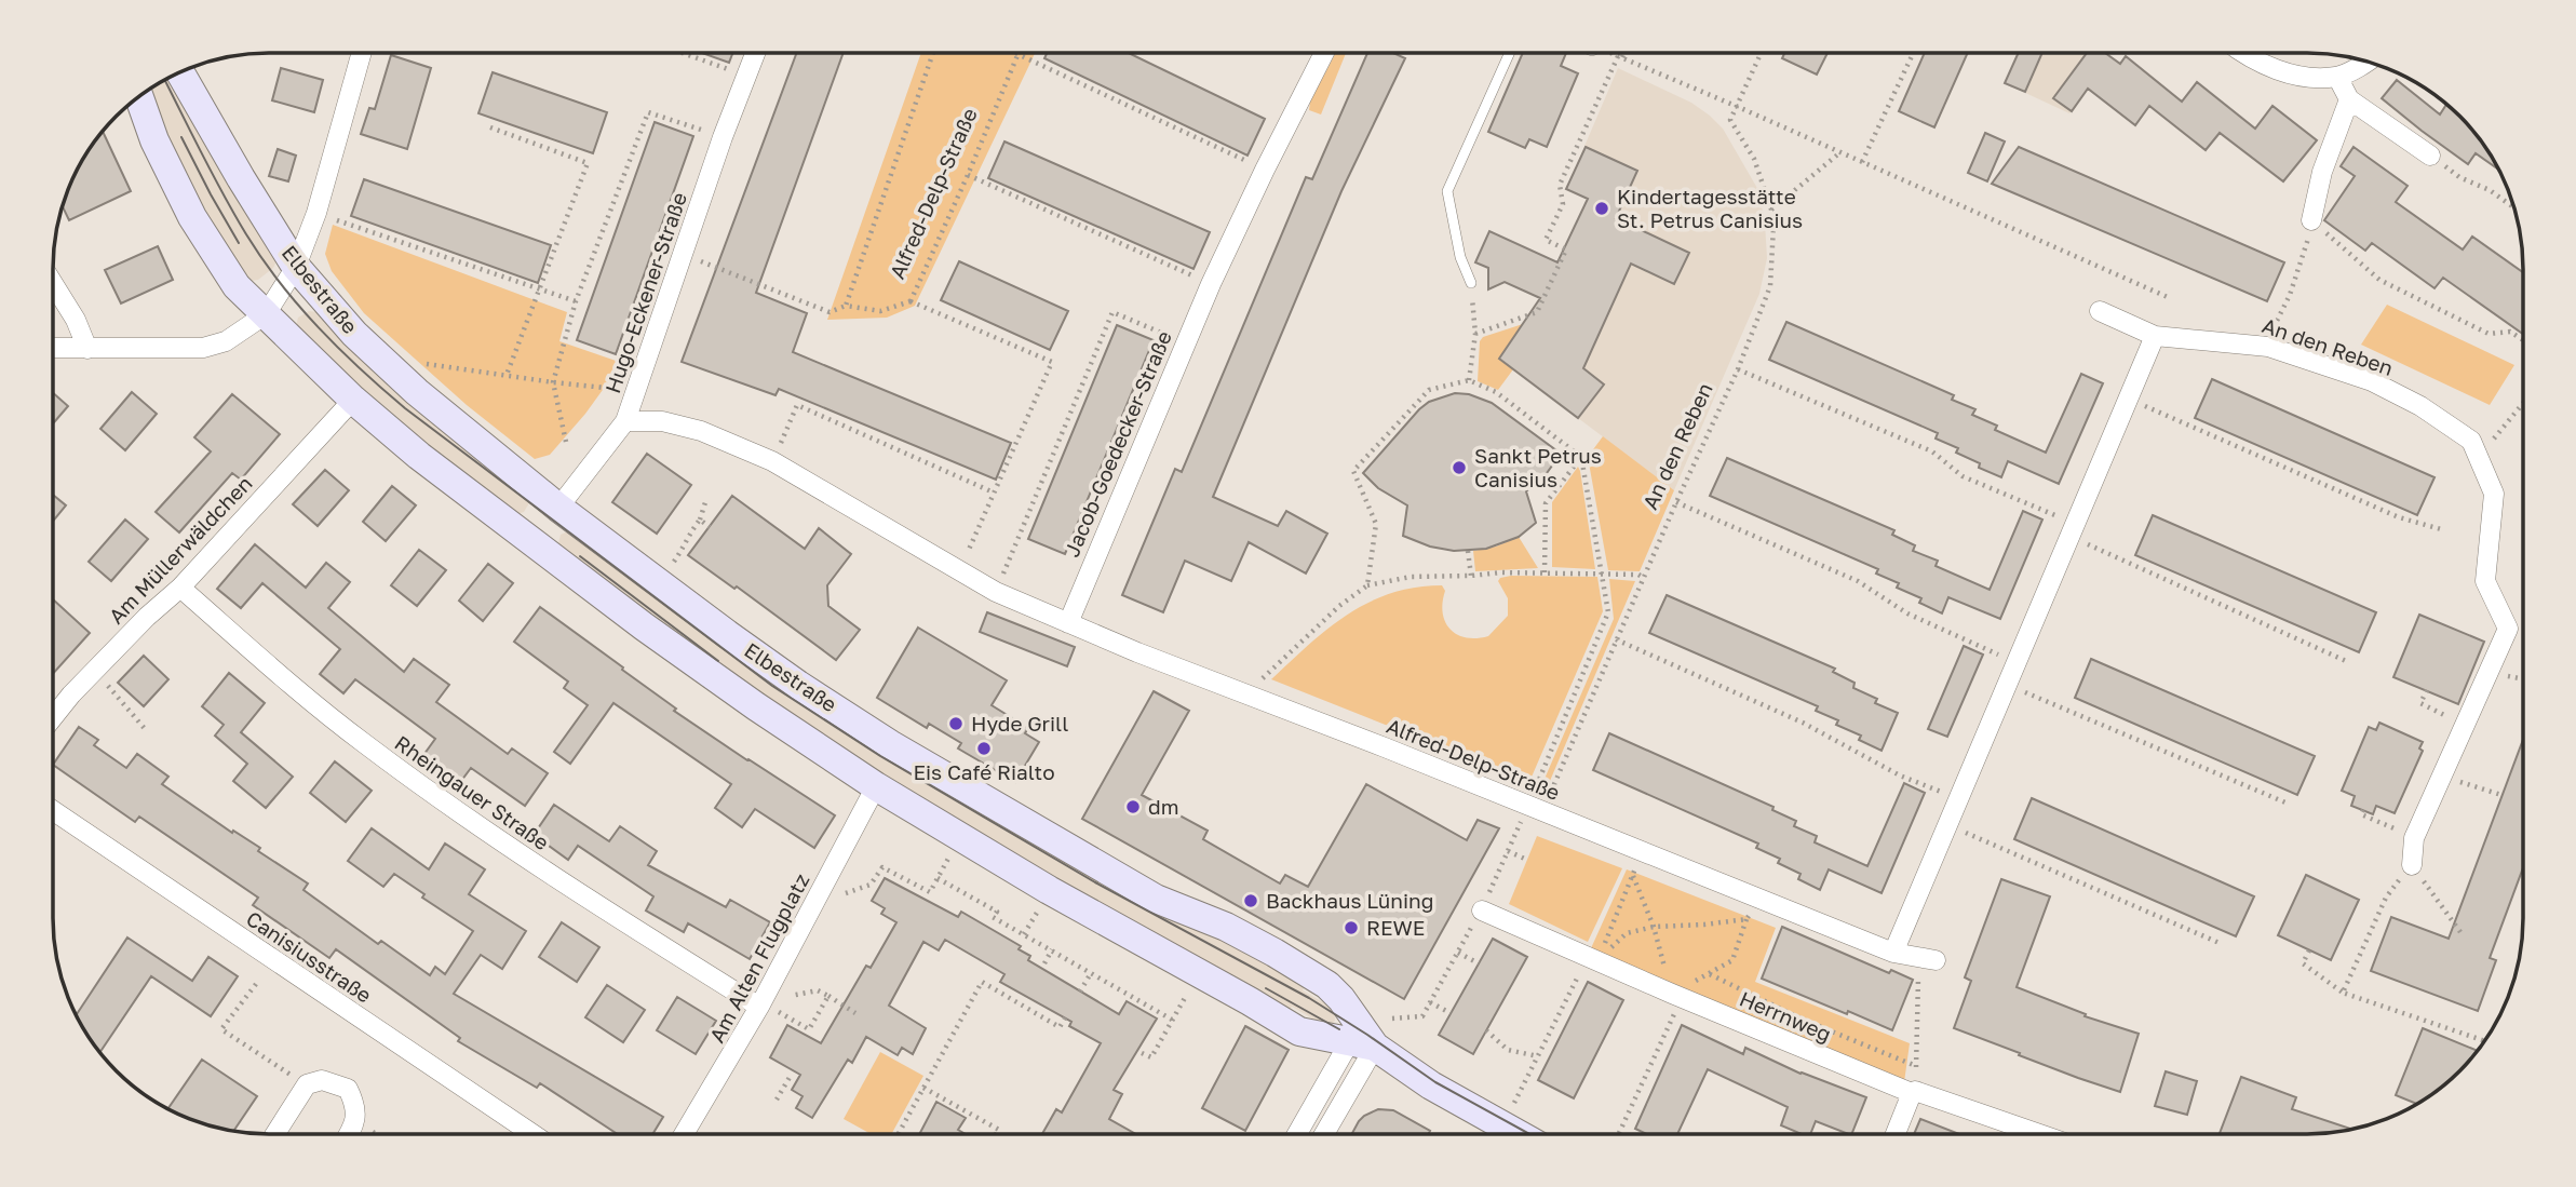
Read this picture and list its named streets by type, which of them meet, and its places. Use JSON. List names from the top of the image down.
{
  "streets": {
    "main road": ["Elbestraße"],
    "street": [
      "Alfred-Delp-Straße",
      "Hugo-Eckener-Straße",
      "An den Reben",
      "Jacob-Goedecker-Straße",
      "Am Müllerwäldchen",
      "Rheingauer Straße",
      "Canisiusstraße",
      "Am Alten Flugplatz",
      "Herrnweg"
    ]
  },
  "crossings": [
    ["Alfred-Delp-Straße", "Hugo-Eckener-Straße"],
    ["Alfred-Delp-Straße", "Jacob-Goedecker-Straße"],
    ["Elbestraße", "Hugo-Eckener-Straße"],
    ["Elbestraße", "Am Müllerwäldchen"],
    ["Elbestraße", "Am Alten Flugplatz"],
    ["Am Müllerwäldchen", "Rheingauer Straße"],
    ["Rheingauer Straße", "Am Alten Flugplatz"]
  ],
  "places": [
    "Kindertagesstätte St. Petrus Canisius",
    "Sankt Petrus Canisius",
    "Hyde Grill",
    "Eis Café Rialto",
    "dm",
    "Backhaus Lüning",
    "REWE"
  ]
}
